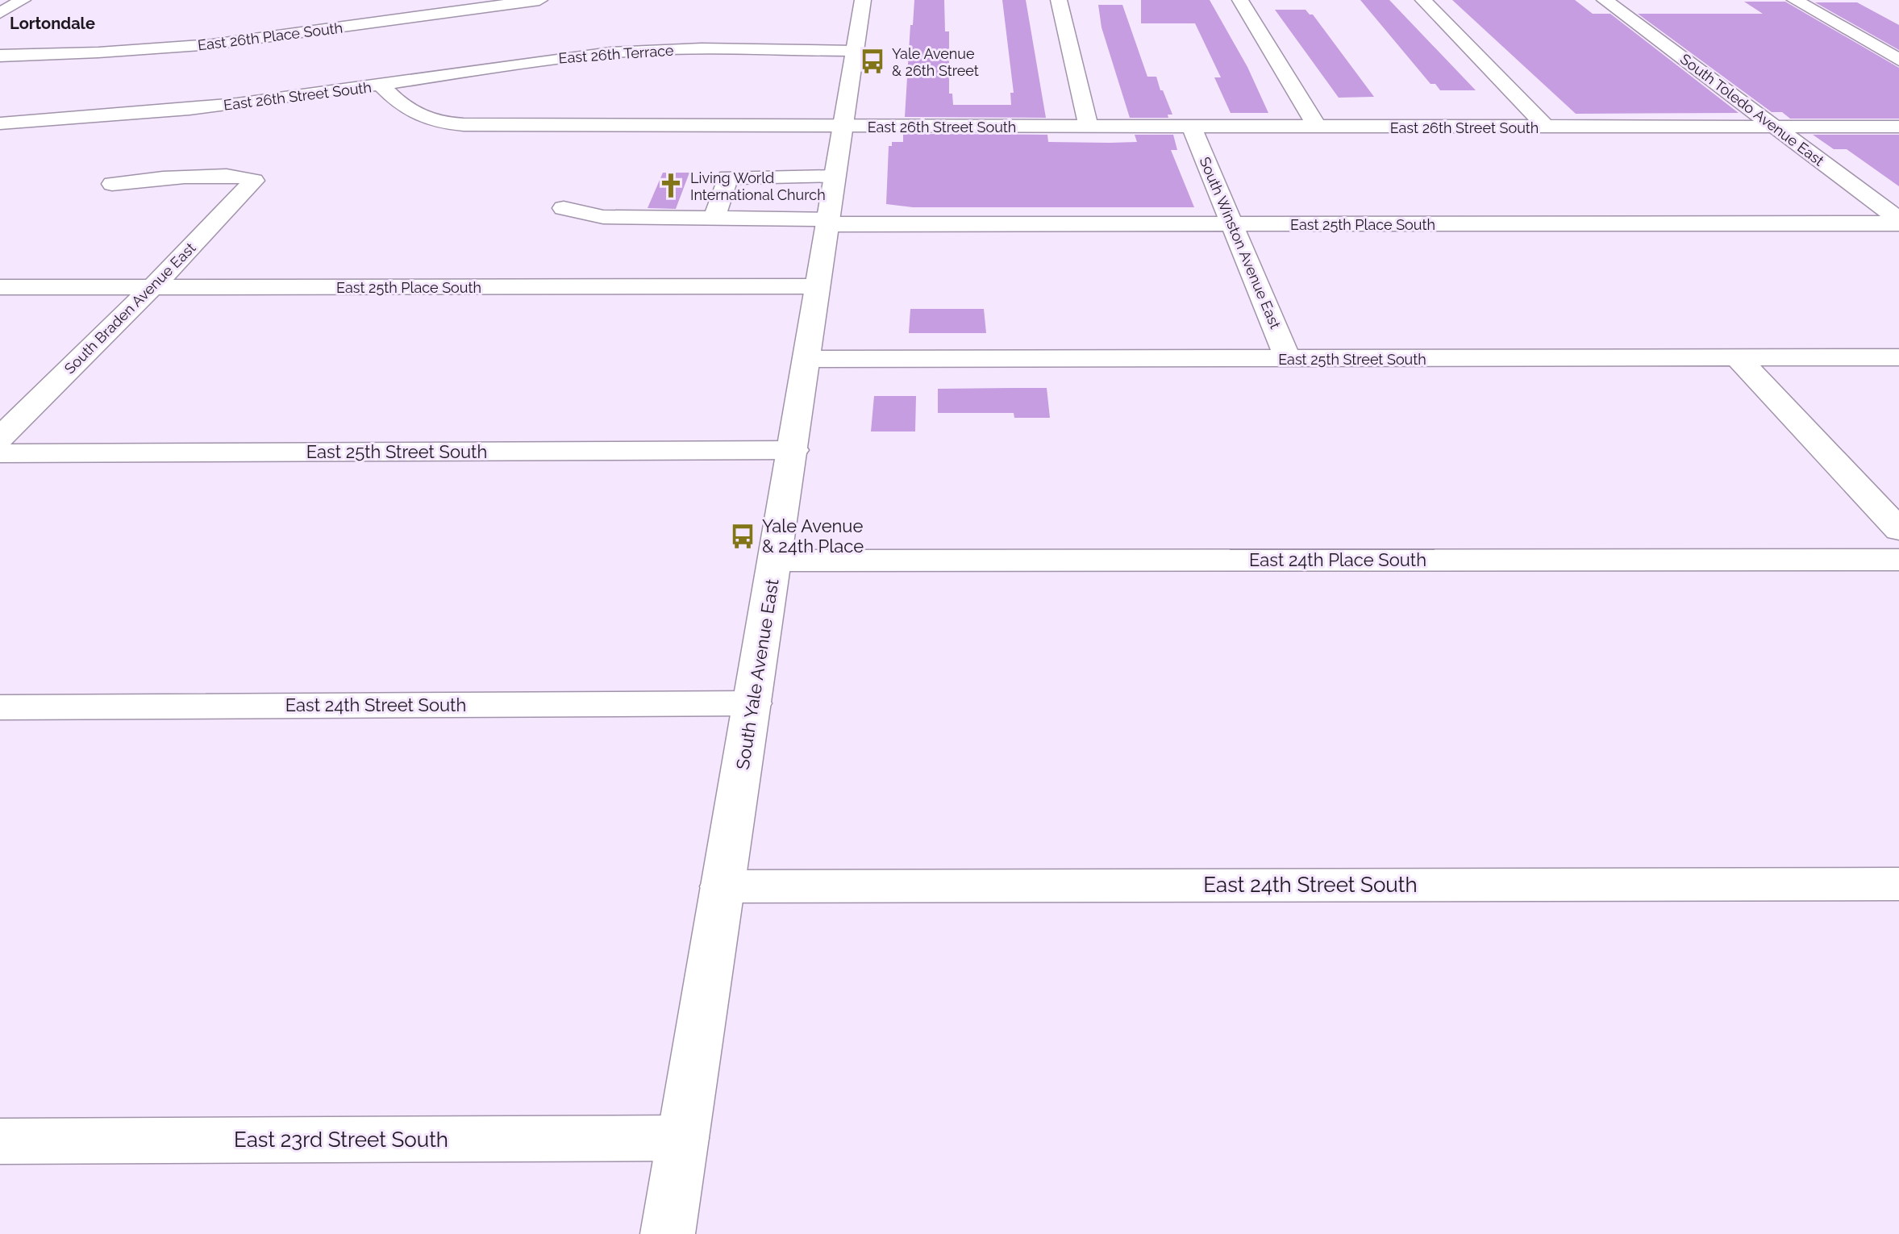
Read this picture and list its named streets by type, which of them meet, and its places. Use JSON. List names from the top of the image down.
{
  "streets": {
    "street": [
      "East 26th Place South",
      "East 26th Terrace",
      "East 26th Street South",
      "South Toledo Avenue East",
      "East 25th Place South",
      "South Winston Avenue East",
      "South Braden Avenue East",
      "East 25th Street South",
      "East 24th Place South",
      "South Yale Avenue East",
      "East 24th Street South",
      "East 23rd Street South"
    ]
  },
  "crossings": [
    ["East 26th Terrace", "East 26th Street South"],
    ["East 26th Terrace", "South Yale Avenue East"],
    ["East 26th Street South", "South Toledo Avenue East"],
    ["East 26th Street South", "South Winston Avenue East"],
    ["East 26th Street South", "South Yale Avenue East"],
    ["South Toledo Avenue East", "East 25th Place South"],
    ["East 25th Place South", "South Winston Avenue East"],
    ["East 25th Place South", "South Braden Avenue East"],
    ["East 25th Place South", "South Yale Avenue East"],
    ["South Winston Avenue East", "East 25th Street South"],
    ["East 25th Street South", "South Yale Avenue East"],
    ["East 24th Place South", "South Yale Avenue East"],
    ["South Yale Avenue East", "East 24th Street South"],
    ["South Yale Avenue East", "East 23rd Street South"]
  ],
  "districts": ["Lortondale"],
  "places": {
    "bus stop": ["Yale Avenue & 26th Street", "Yale Avenue & 24th Place"],
    "church": ["Living World International Church"]
  }
}
